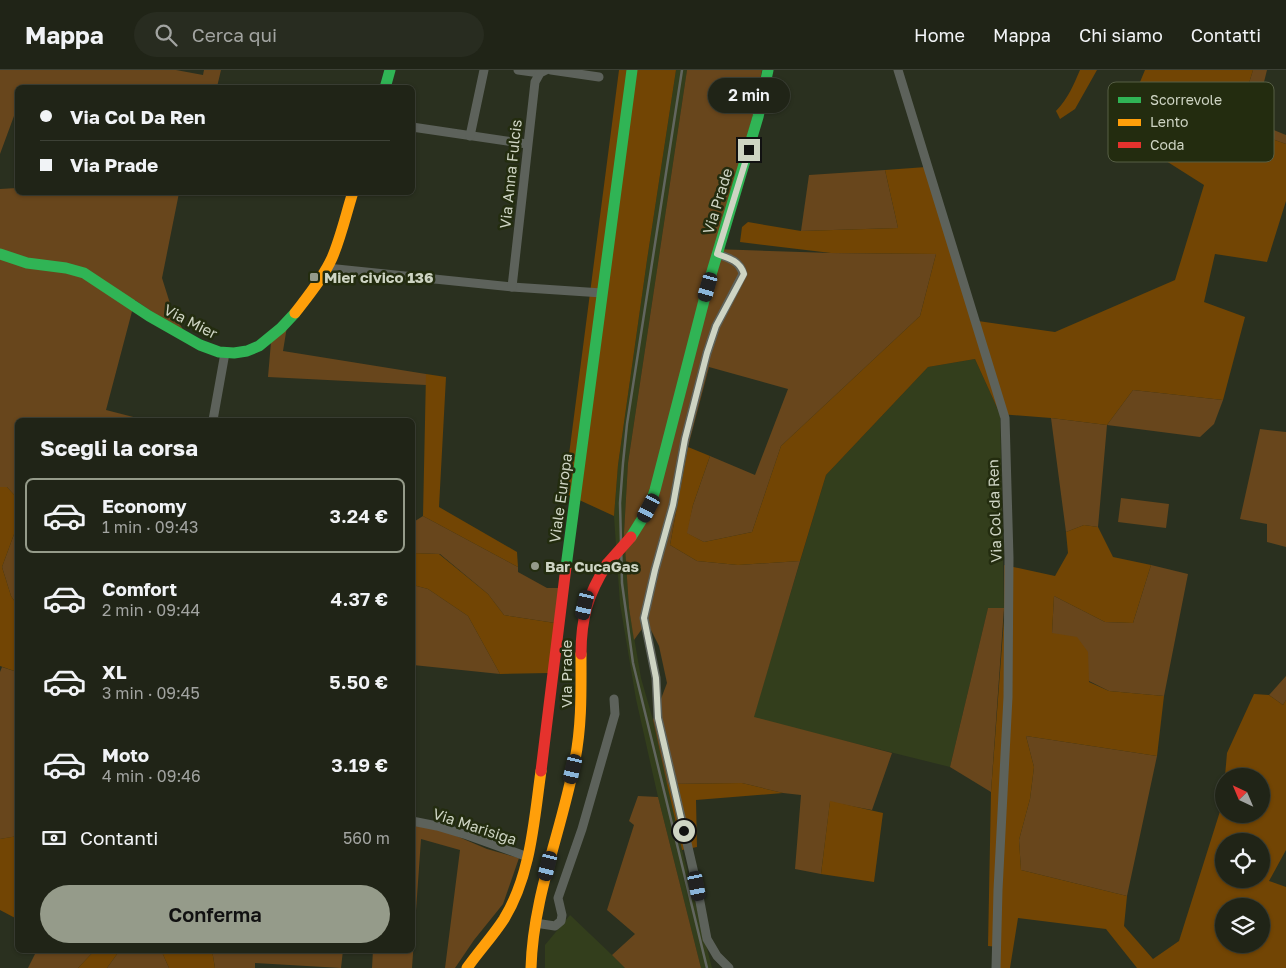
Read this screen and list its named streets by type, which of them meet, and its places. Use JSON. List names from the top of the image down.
{
  "streets": {
    "main road": ["Via Prade", "Via Mier", "Viale Europa"],
    "street": ["Via Anna Fulcis", "Via Col da Ren", "Via Marisiga"]
  },
  "crossings": [
    ["Viale Europa", "Via Marisiga"]
  ],
  "places": {
    "transit": ["Mier civico 136"],
    "other": ["Bar CucaGas"]
  },
  "legend": ["Scorrevole", "Lento", "Coda"],
  "north": "top left",
  "page": {
    "header": "Mappa",
    "search": "Cerca qui",
    "nav": [
      "Home",
      "Mappa",
      "Chi siamo",
      "Contatti"
    ],
    "bubble": "2 min",
    "banner": ["Via Col Da Ren", "Via Prade"],
    "heading": "Scegli la corsa",
    "list": [
      {
        "name": "Economy",
        "note": "1 min · 09:43",
        "value": "3.24 €"
      },
      {
        "name": "Comfort",
        "note": "2 min · 09:44",
        "value": "4.37 €"
      },
      {
        "name": "XL",
        "note": "3 min · 09:45",
        "value": "5.50 €"
      },
      {
        "name": "Moto",
        "note": "4 min · 09:46",
        "value": "3.19 €"
      }
    ],
    "pay": ["Contanti", "560 m"],
    "buttons": "Conferma"
  }
}
